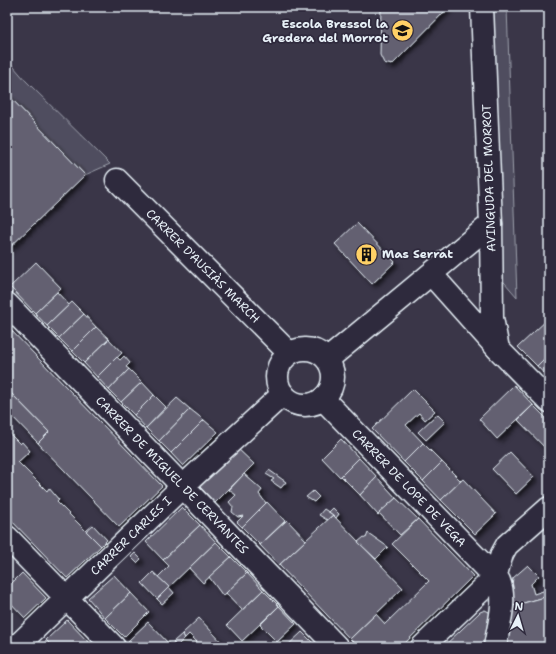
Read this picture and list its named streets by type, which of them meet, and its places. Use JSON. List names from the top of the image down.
{
  "streets": {
    "street": [
      "AVINGUDA DEL MORROT",
      "CARRER D'AUSIÀS MARCH",
      "CARRER DE MIGUEL DE CERVANTES",
      "CARRER DE LOPE DE VEGA",
      "CARRER CARLES I"
    ]
  },
  "crossings": [
    ["CARRER D'AUSIÀS MARCH", "CARRER DE LOPE DE VEGA"],
    ["CARRER D'AUSIÀS MARCH", "CARRER CARLES I"],
    ["CARRER DE MIGUEL DE CERVANTES", "CARRER CARLES I"],
    ["CARRER DE LOPE DE VEGA", "CARRER CARLES I"]
  ],
  "places": {
    "school or university": ["Escola Bressol la Gredera del Morrot"],
    "building": ["Mas Serrat"]
  },
  "north": "top"
}
